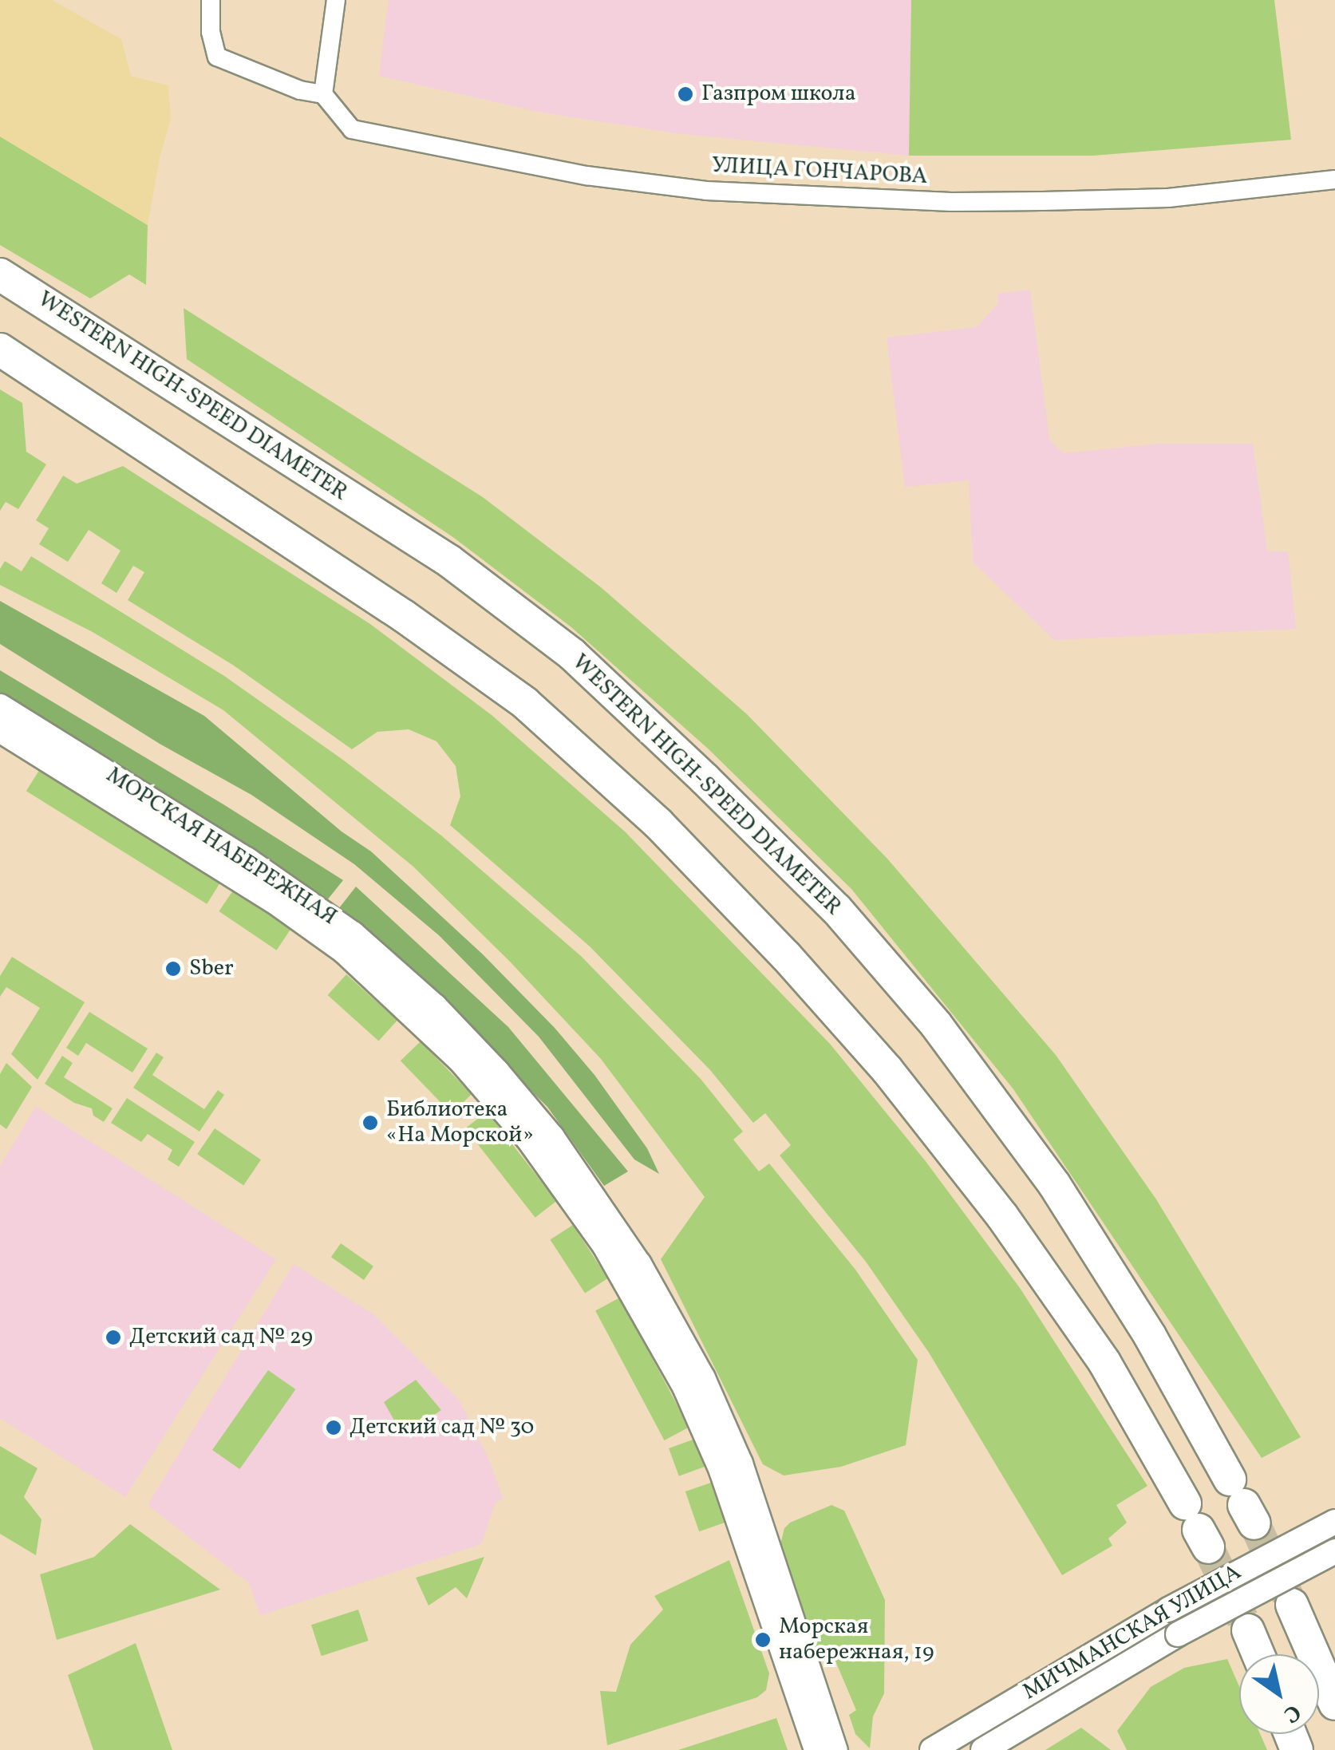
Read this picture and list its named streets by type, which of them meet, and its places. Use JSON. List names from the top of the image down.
{
  "streets": {
    "highway": ["WESTERN HIGH-SPEED DIAMETER"],
    "street": ["УЛИЦА ГОНЧАРОВА", "МОРСКАЯ НАБЕРЕЖНАЯ", "МИЧМАНСКАЯ УЛИЦА"]
  },
  "places": [
    "Газпром школа",
    "Sber",
    "Библиотека «На Морской»",
    "Детский сад № 29",
    "Детский сад № 30",
    "Морская набережная, 19"
  ],
  "north": "bottom right"
}
